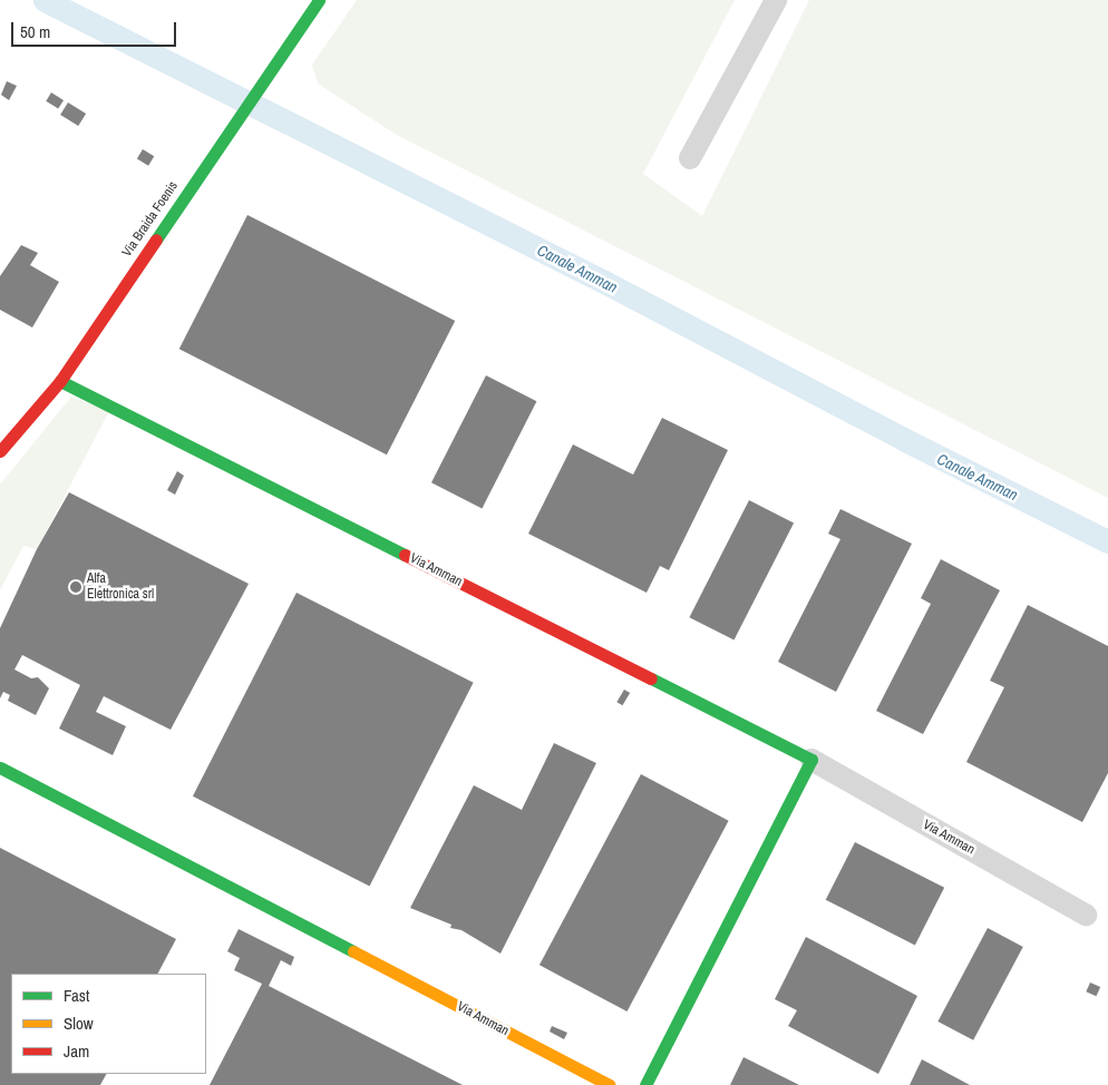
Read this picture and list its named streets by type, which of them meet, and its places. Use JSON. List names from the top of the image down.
{
  "streets": {
    "street": ["Via Braida Foenis", "Via Amman"]
  },
  "crossings": [
    ["Via Braida Foenis", "Via Amman"]
  ],
  "water": ["Canale Amman"],
  "places": ["Alfa Elettronica srl"],
  "legend": ["Fast", "Slow", "Jam"],
  "scale_bar": "50 m"
}
